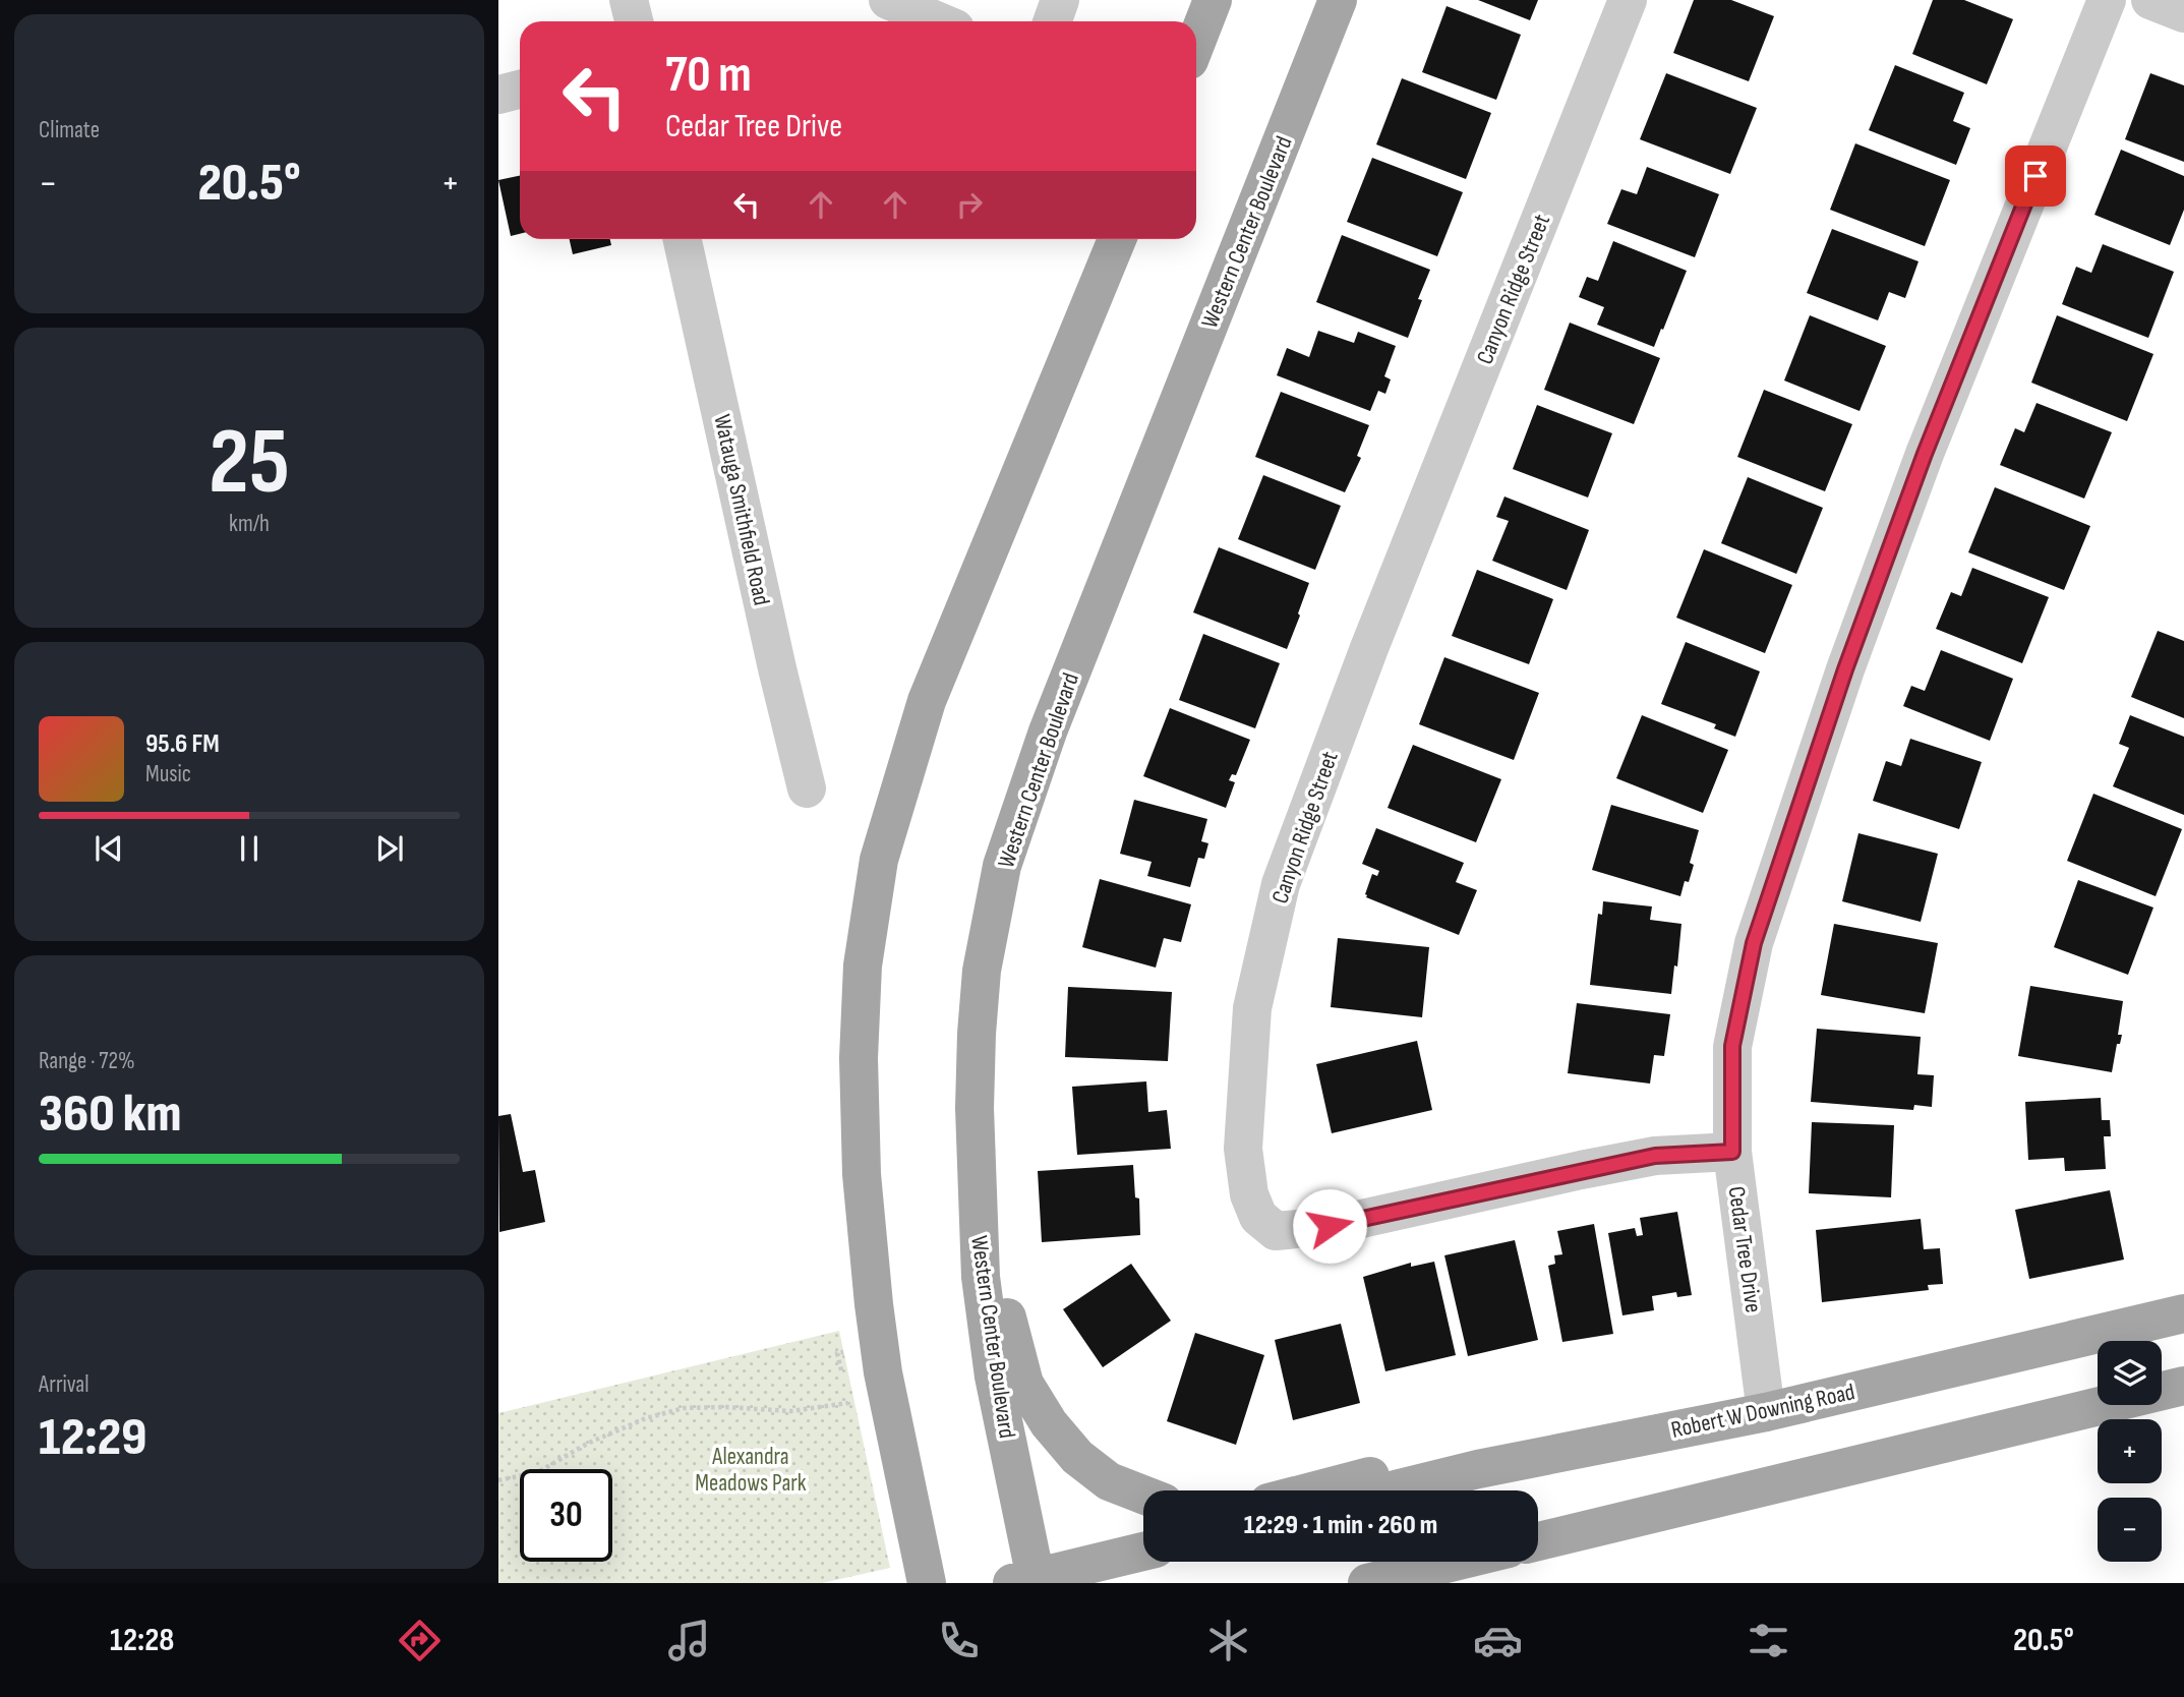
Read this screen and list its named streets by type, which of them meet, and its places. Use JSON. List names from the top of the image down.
{
  "streets": {
    "main road": ["Western Center Boulevard", "Robert W Downing Road"],
    "street": ["Canyon Ridge Street", "Watauga Smithfield Road", "Cedar Tree Drive"]
  },
  "crossings": [
    ["Canyon Ridge Street", "Cedar Tree Drive"],
    ["Cedar Tree Drive", "Robert W Downing Road"]
  ],
  "parks": ["Alexandra Meadows Park"],
  "page": {
    "tile": [
      "Climate",
      ["25", "km/h"],
      ["Range · 72%", "360 km"],
      ["Arrival", "12:29"]
    ],
    "turn": ["70 m", "Cedar Tree Drive"],
    "heat": ["−", "20.5°", "+"],
    "song": ["95.6 FM", "Music"],
    "map_buttons": ["+", "−"],
    "limit": "30",
    "trip": "12:29 · 1 min · 260 m",
    "tabs": ["12:28", "20.5°"]
  }
}
